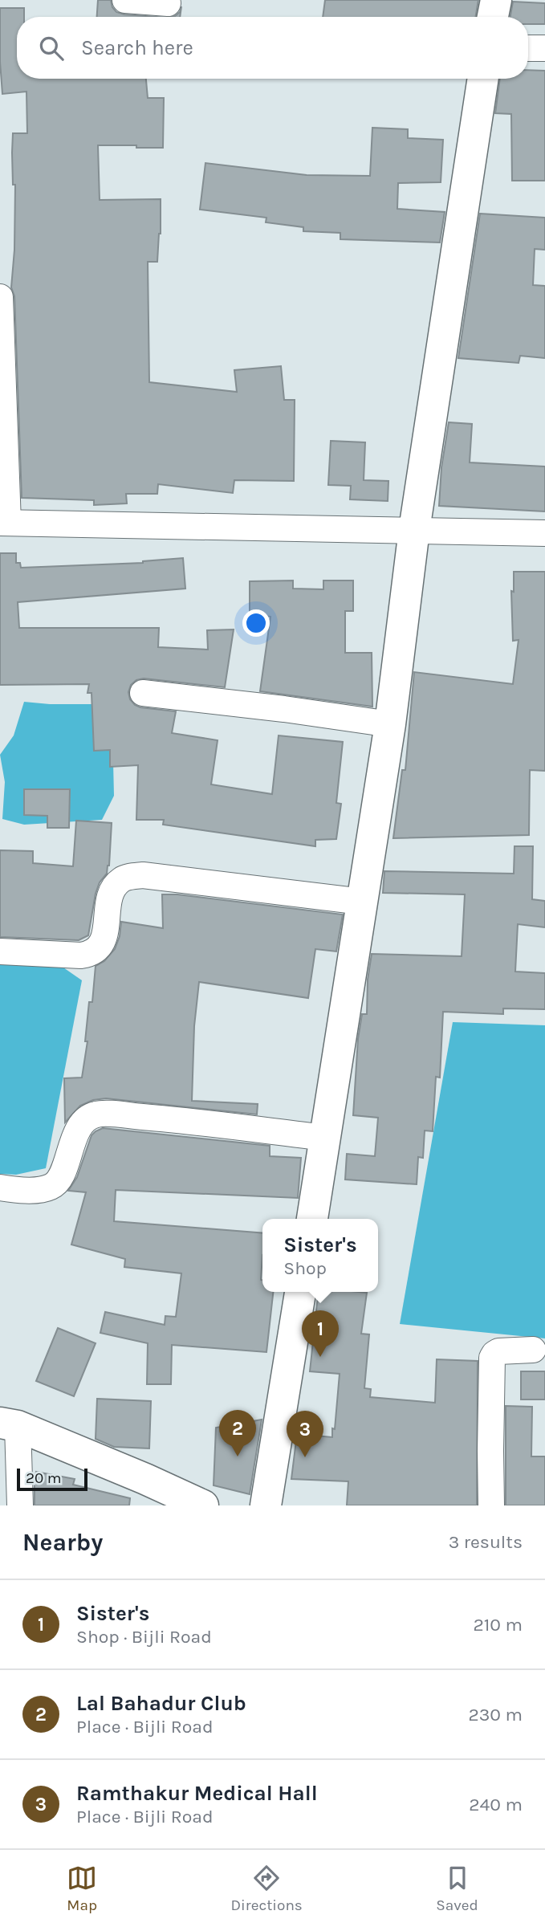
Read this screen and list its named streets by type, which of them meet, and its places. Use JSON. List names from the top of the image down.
{
  "scale_bar": "20 m",
  "page": {
    "search": "Search here",
    "popup": ["Sister's", "Shop"],
    "pins": ["1", "2", "3"],
    "scale": "20 m",
    "heading": ["Nearby", "3 results"],
    "list": [
      {
        "mark": "1",
        "name": "Sister's",
        "note": "Shop · Bijli Road",
        "value": "210 m"
      },
      {
        "mark": "2",
        "name": "Lal Bahadur Club",
        "note": "Place · Bijli Road",
        "value": "230 m"
      },
      {
        "mark": "3",
        "name": "Ramthakur Medical Hall",
        "note": "Place · Bijli Road",
        "value": "240 m"
      }
    ],
    "nav": ["Map", "Directions", "Saved"]
  }
}
